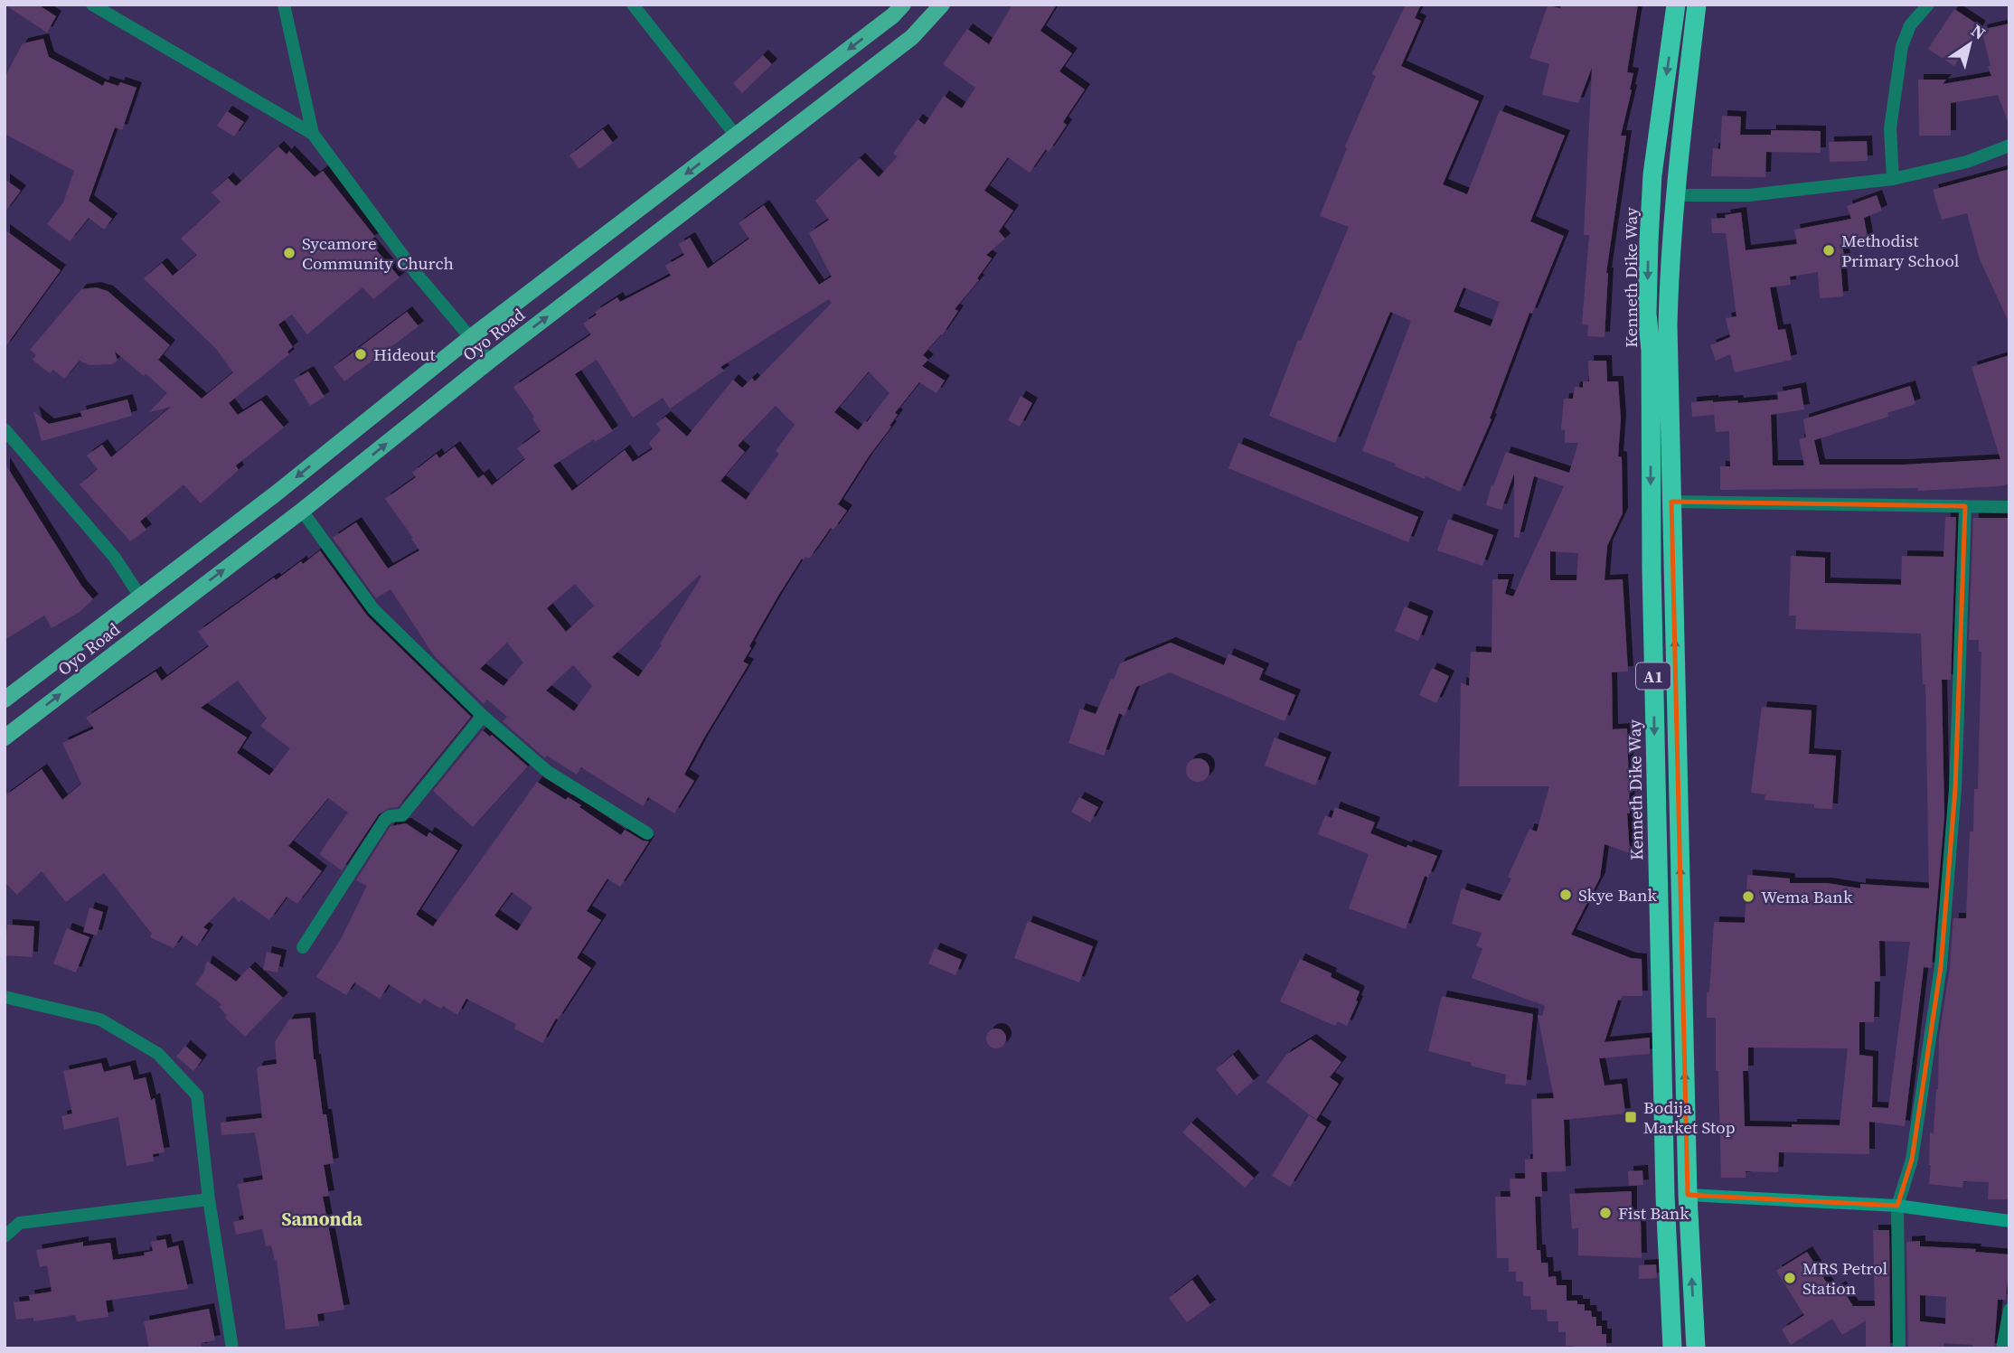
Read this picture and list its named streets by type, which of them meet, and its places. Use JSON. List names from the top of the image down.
{
  "streets": {
    "highway": ["Kenneth Dike Way", "A1"],
    "main road": ["Oyo Road"]
  },
  "districts": ["Samonda"],
  "places": {
    "other": [
      "Methodist Primary School",
      "Sycamore Community Church",
      "Hideout",
      "Skye Bank",
      "Wema Bank",
      "Fist Bank",
      "MRS Petrol Station"
    ],
    "transit": ["Bodija Market Stop"]
  },
  "north": "top right"
}
